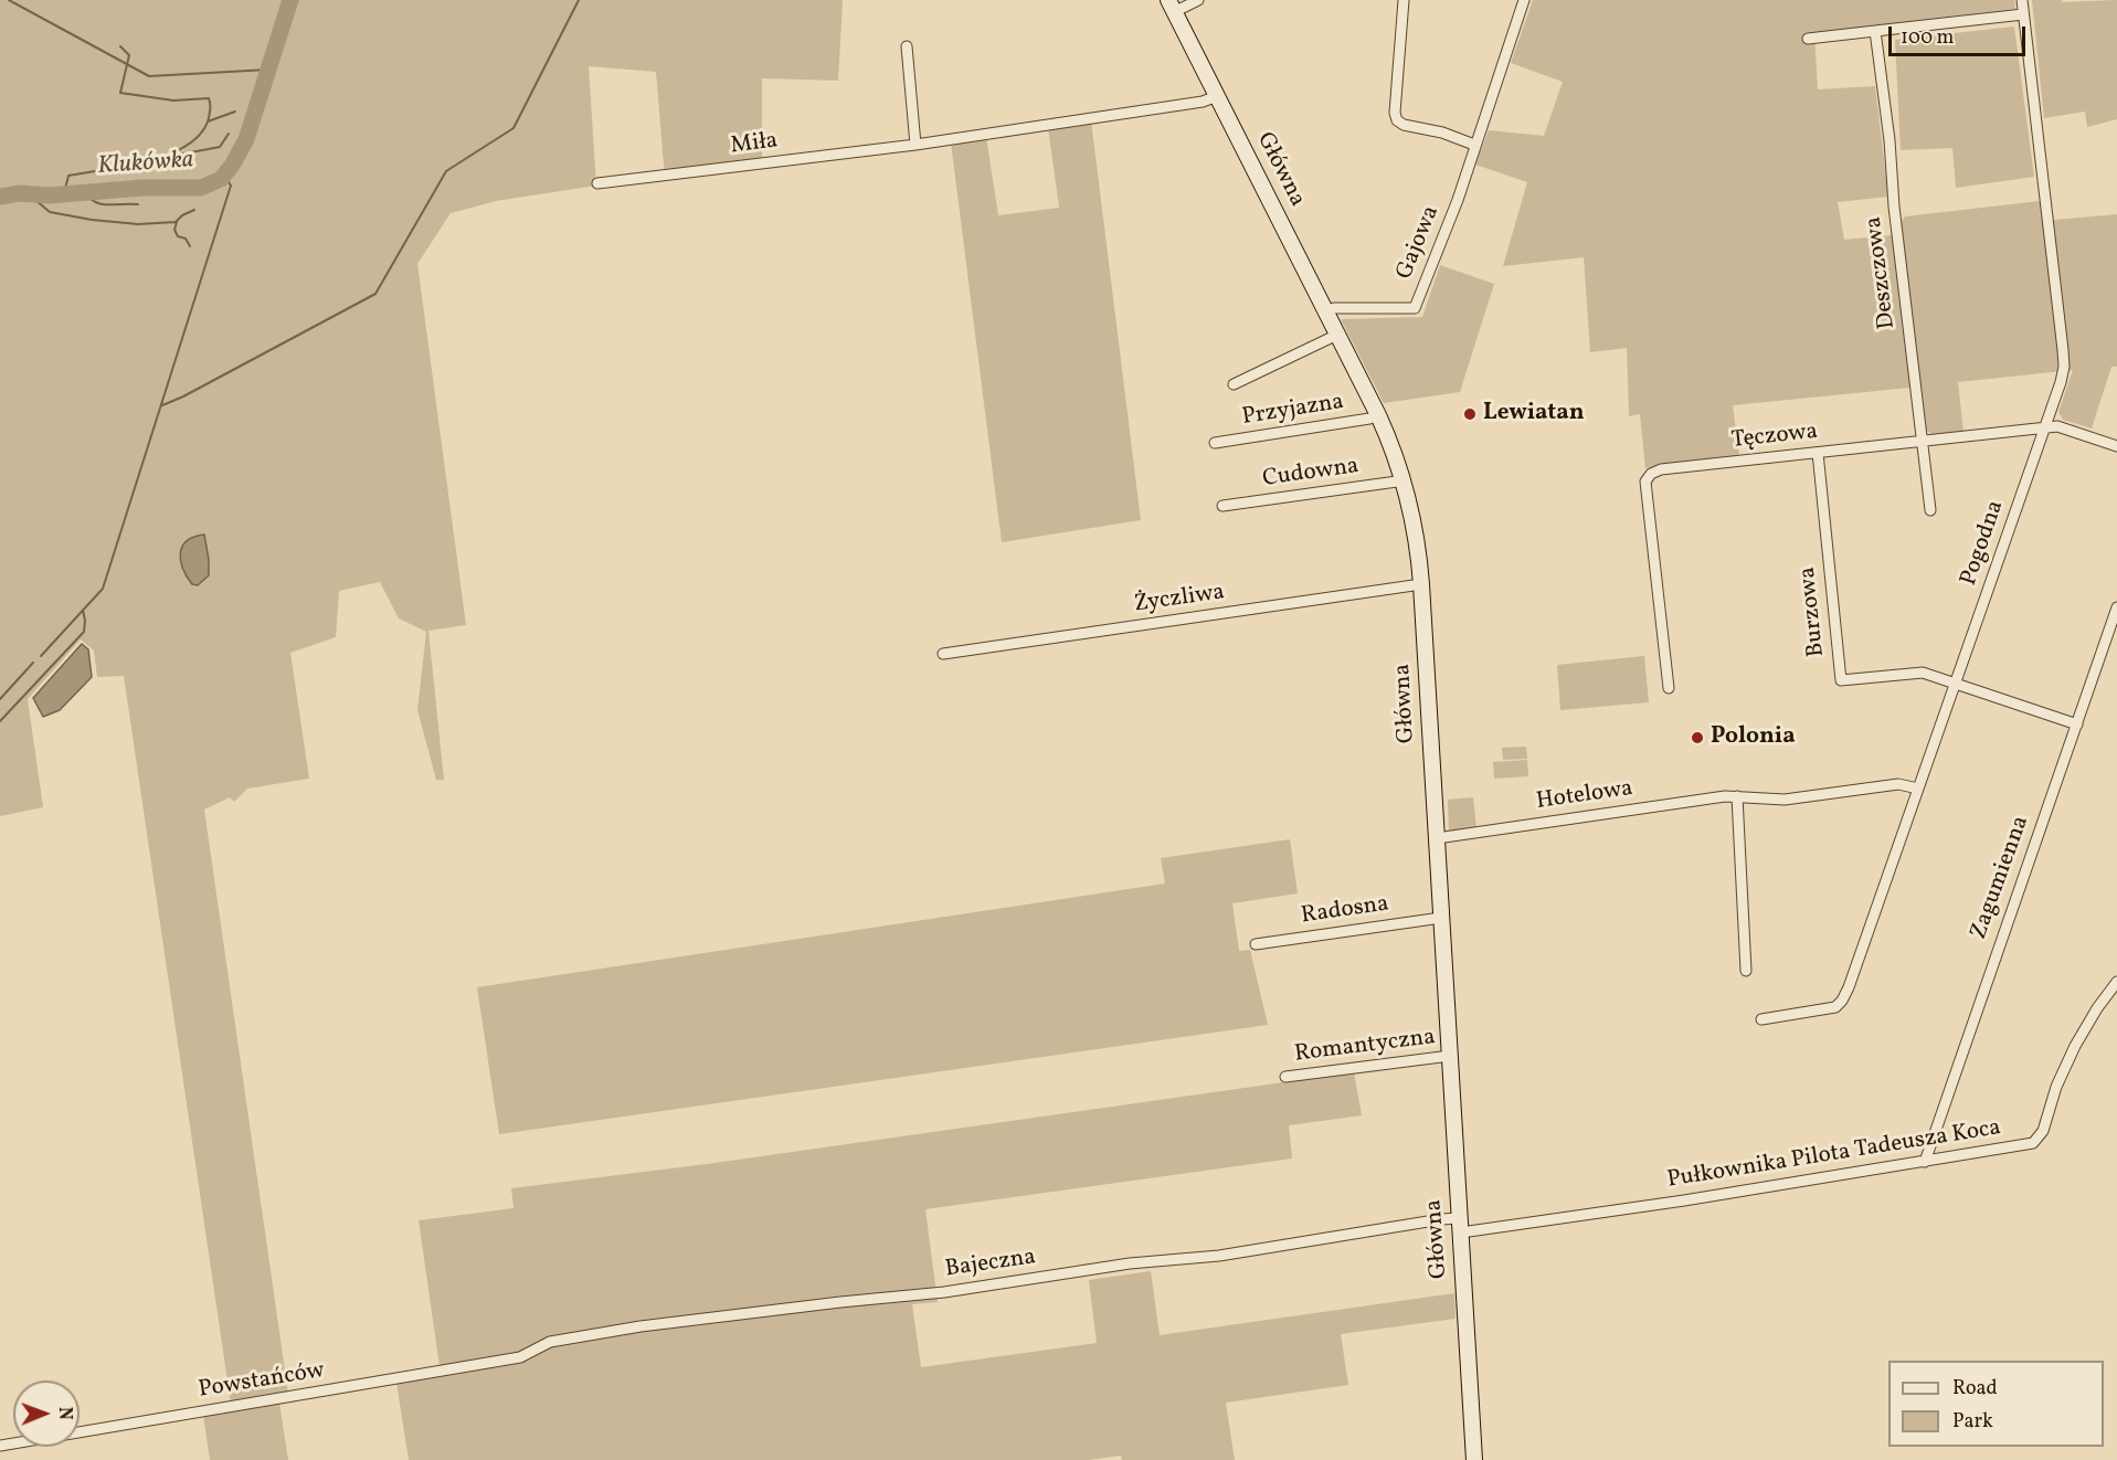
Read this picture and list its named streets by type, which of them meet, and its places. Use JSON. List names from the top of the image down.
{
  "streets": {
    "street": [
      "Miła",
      "Główna",
      "Gajowa",
      "Deszczowa",
      "Przyjazna",
      "Tęczowa",
      "Cudowna",
      "Pogodna",
      "Życzliwa",
      "Burzowa",
      "Hotelowa",
      "Zagumienna",
      "Radosna",
      "Romantyczna",
      "Pułkownika Pilota Tadeusza Koca",
      "Bajeczna",
      "Powstańców"
    ]
  },
  "crossings": [
    ["Miła", "Główna"],
    ["Główna", "Gajowa"],
    ["Główna", "Przyjazna"],
    ["Główna", "Cudowna"],
    ["Główna", "Życzliwa"],
    ["Główna", "Hotelowa"],
    ["Główna", "Radosna"],
    ["Główna", "Romantyczna"],
    ["Główna", "Pułkownika Pilota Tadeusza Koca"],
    ["Główna", "Bajeczna"],
    ["Deszczowa", "Tęczowa"],
    ["Tęczowa", "Pogodna"],
    ["Tęczowa", "Burzowa"],
    ["Pogodna", "Burzowa"],
    ["Pogodna", "Hotelowa"],
    ["Burzowa", "Zagumienna"],
    ["Zagumienna", "Pułkownika Pilota Tadeusza Koca"],
    ["Pułkownika Pilota Tadeusza Koca", "Bajeczna"],
    ["Bajeczna", "Powstańców"]
  ],
  "water": ["Klukówka"],
  "places": ["Lewiatan", "Polonia"],
  "legend": ["Road", "Park"],
  "scale_bar": "100 m",
  "north": "right"
}
